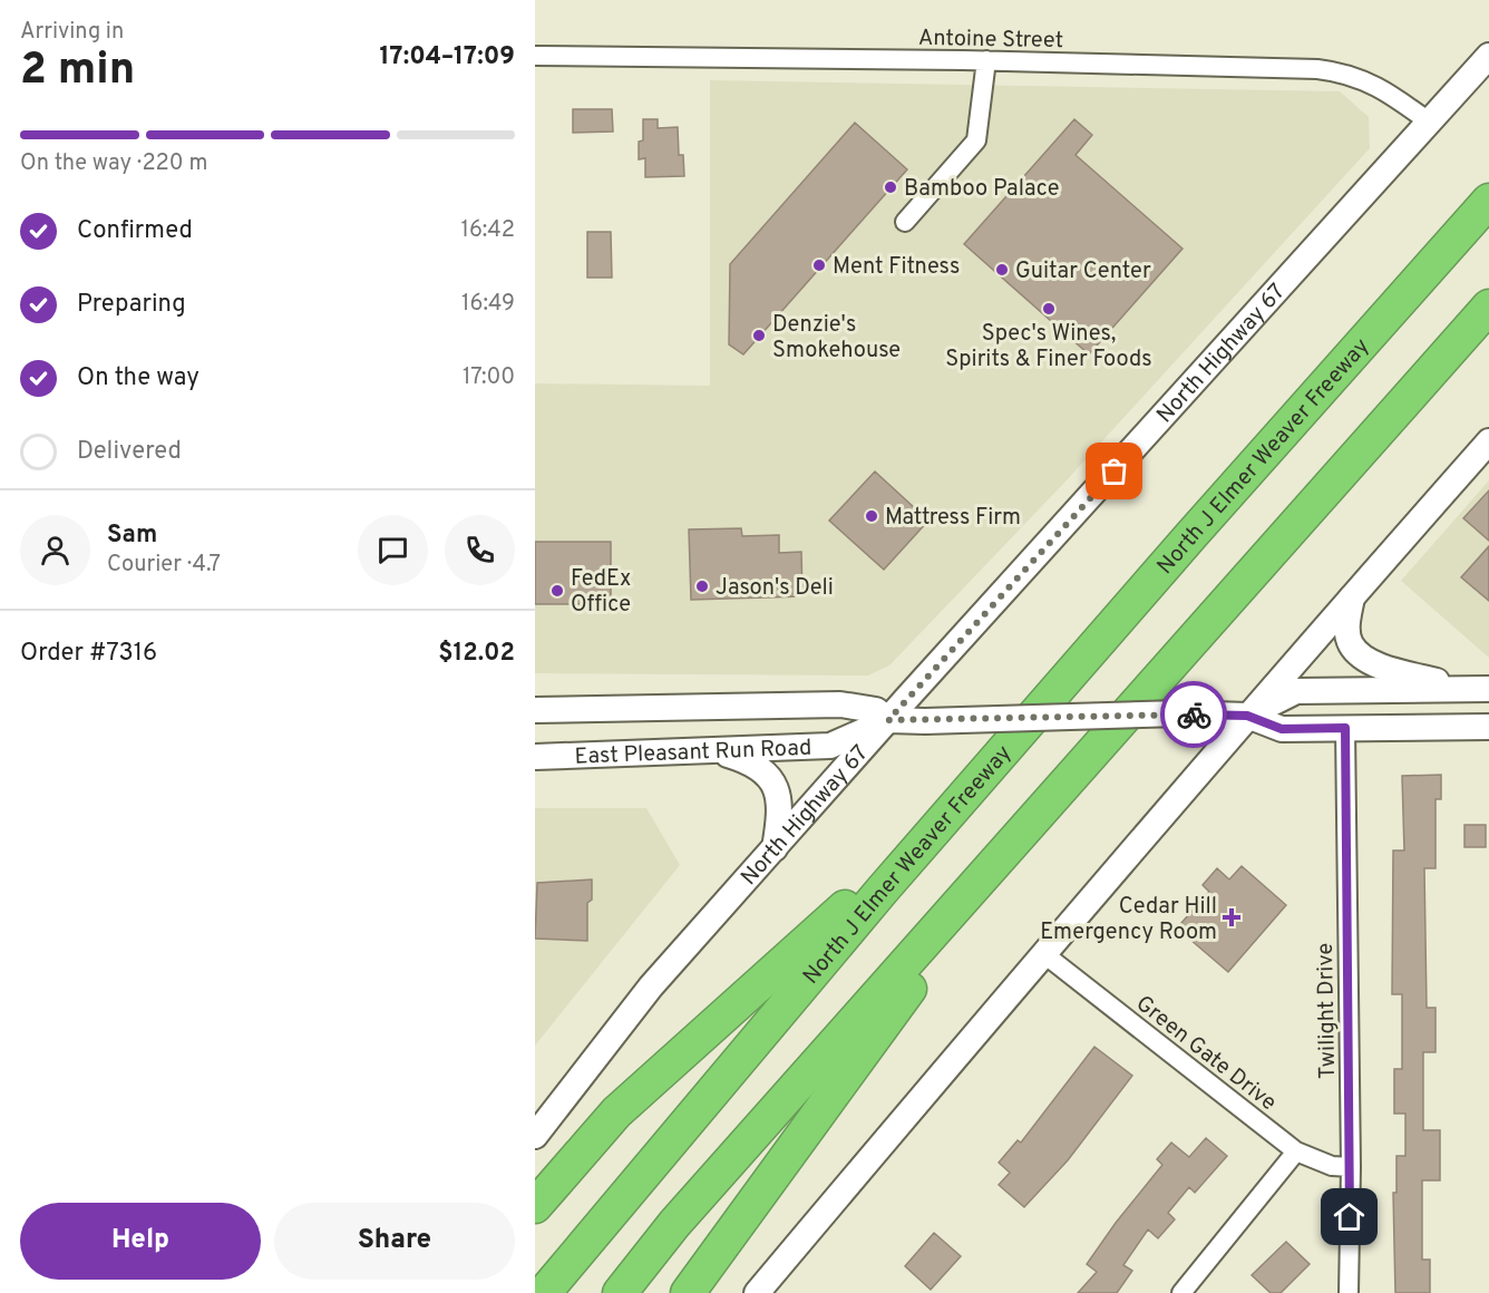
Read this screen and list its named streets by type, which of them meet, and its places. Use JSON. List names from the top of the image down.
{
  "streets": {
    "highway": ["North J Elmer Weaver Freeway"],
    "main road": ["North Highway 67", "East Pleasant Run Road"],
    "street": ["Antoine Street", "Twilight Drive", "Green Gate Drive"]
  },
  "crossings": [
    ["Antoine Street", "North Highway 67"],
    ["North Highway 67", "East Pleasant Run Road"],
    ["East Pleasant Run Road", "Twilight Drive"],
    ["Twilight Drive", "Green Gate Drive"]
  ],
  "places": {
    "other": [
      "Bamboo Palace",
      "Ment Fitness",
      "Guitar Center",
      "Spec's Wines, Spirits & Finer Foods",
      "Denzie's Smokehouse",
      "Mattress Firm",
      "Jason's Deli",
      "FedEx Office"
    ],
    "health": ["Cedar Hill Emergency Room"]
  },
  "page": {
    "heading": ["2 min", "Arriving in", "17:04–17:09"],
    "panel": [
      "Sam",
      "Courier · 4.7",
      "Order #7316",
      "$12.02"
    ],
    "bar": "On the way · 220 m",
    "list": [
      ["Confirmed", "16:42"],
      ["Preparing", "16:49"],
      ["On the way", "17:00"],
      "Delivered"
    ],
    "buttons": ["Help", "Share"]
  }
}
